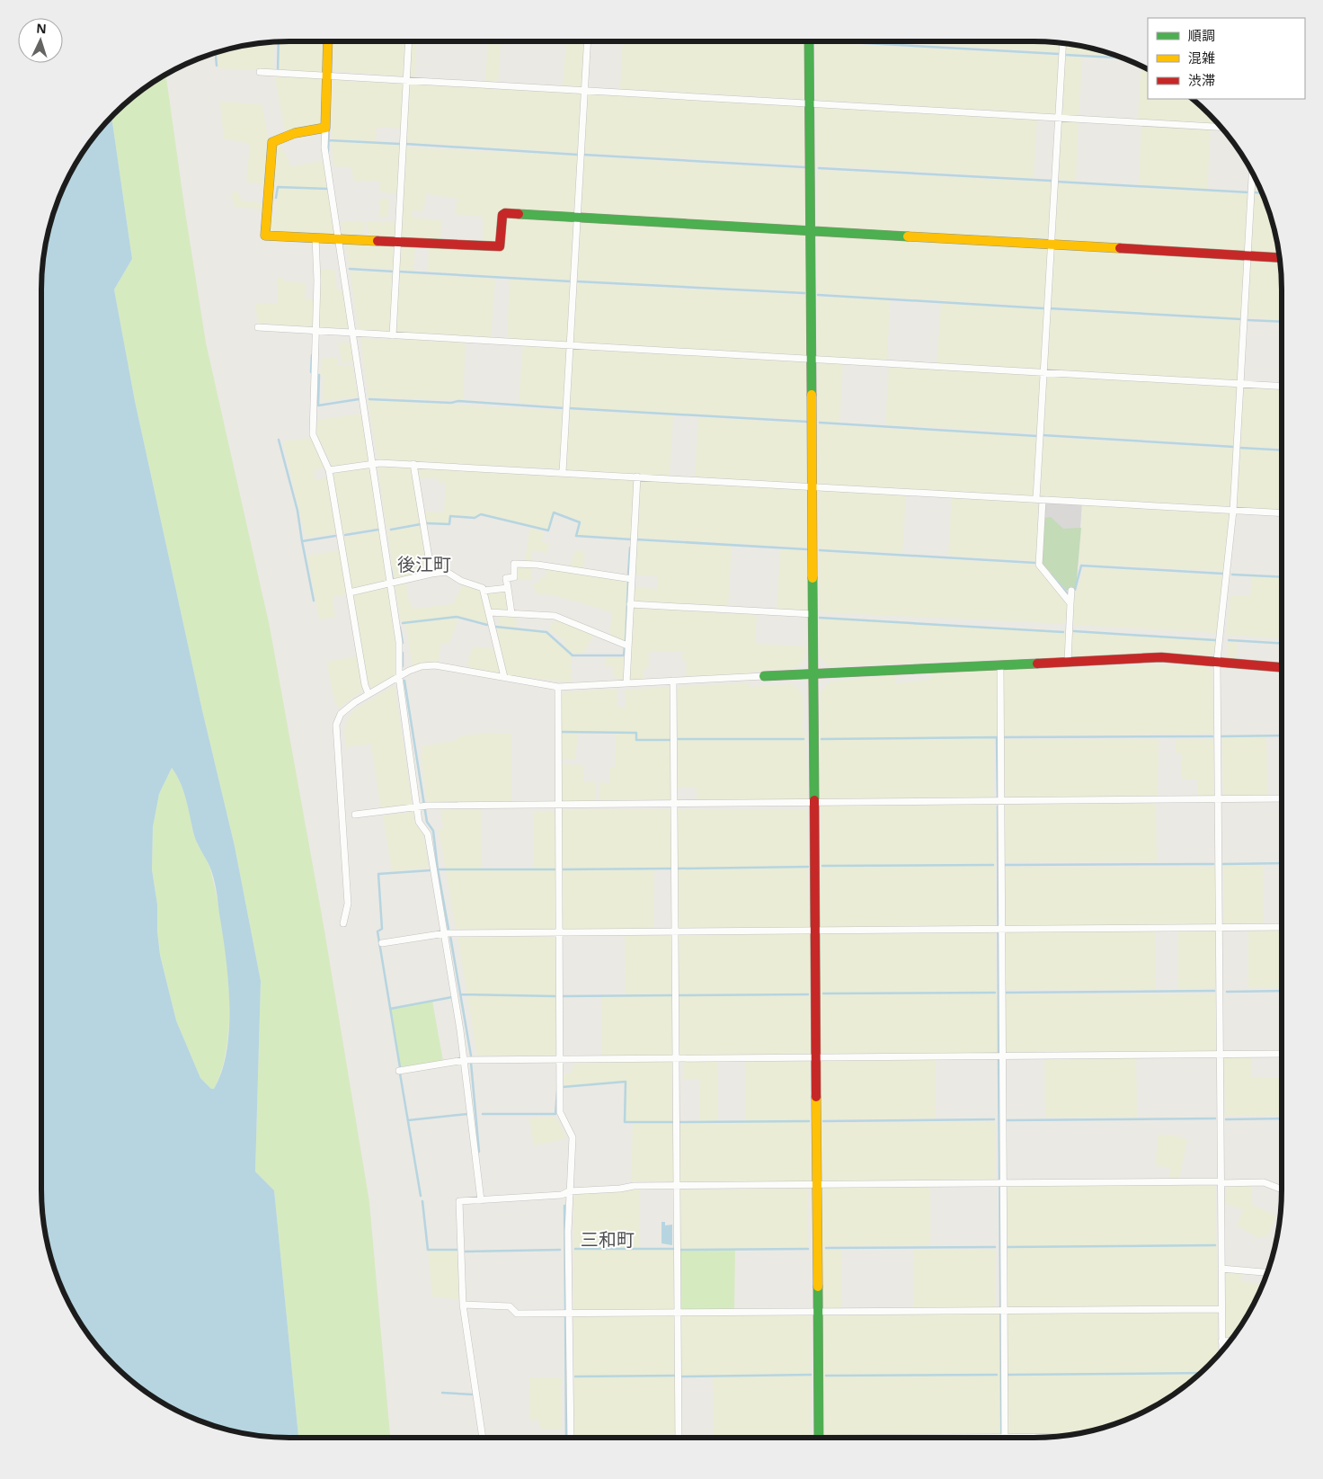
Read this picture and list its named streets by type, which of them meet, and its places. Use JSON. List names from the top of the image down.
{
  "districts": ["後江町", "三和町"],
  "legend": ["順調", "混雑", "渋滞"],
  "north": "top"
}
